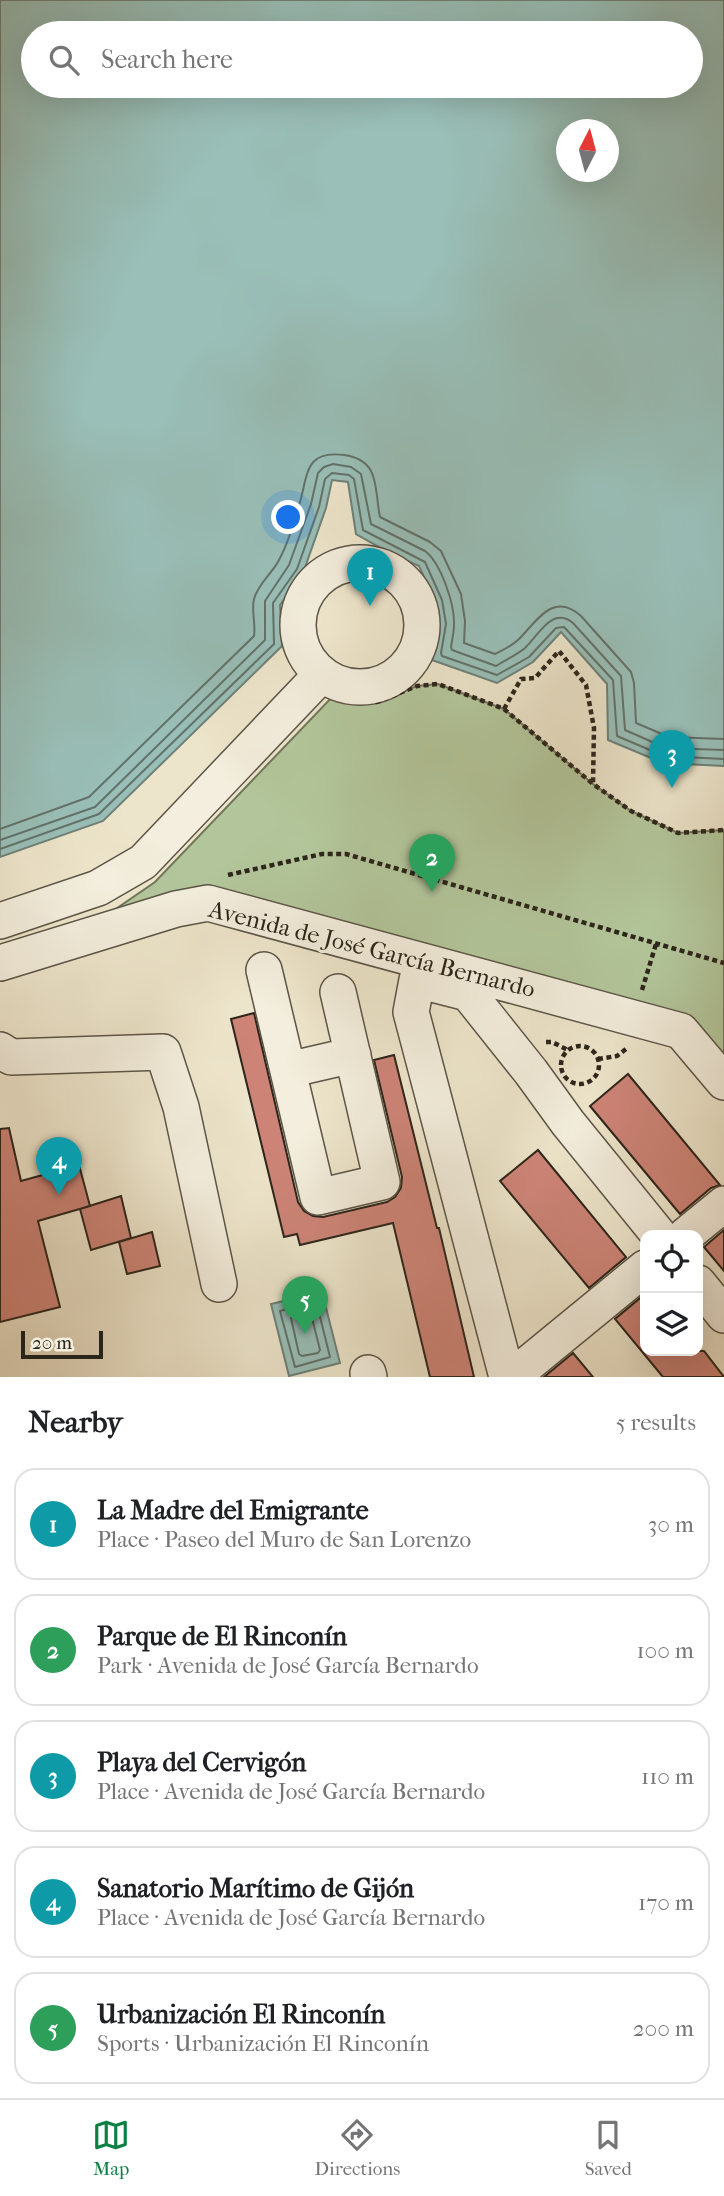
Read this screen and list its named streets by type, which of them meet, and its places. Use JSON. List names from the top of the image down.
{
  "streets": {
    "street": ["Avenida de José García Bernardo"]
  },
  "scale_bar": "20 m",
  "north": "top",
  "page": {
    "search": "Search here",
    "pins": [
      "1",
      "3",
      "2",
      "4",
      "5"
    ],
    "scale": "20 m",
    "heading": ["Nearby", "5 results"],
    "list": [
      {
        "mark": "1",
        "name": "La Madre del Emigrante",
        "note": "Place · Paseo del Muro de San Lorenzo",
        "value": "30 m"
      },
      {
        "mark": "2",
        "name": "Parque de El Rinconín",
        "note": "Park · Avenida de José García Bernardo",
        "value": "100 m"
      },
      {
        "mark": "3",
        "name": "Playa del Cervigón",
        "note": "Place · Avenida de José García Bernardo",
        "value": "110 m"
      },
      {
        "mark": "4",
        "name": "Sanatorio Marítimo de Gijón",
        "note": "Place · Avenida de José García Bernardo",
        "value": "170 m"
      },
      {
        "mark": "5",
        "name": "Urbanización El Rinconín",
        "note": "Sports · Urbanización El Rinconín",
        "value": "200 m"
      }
    ],
    "nav": ["Map", "Directions", "Saved"]
  }
}
